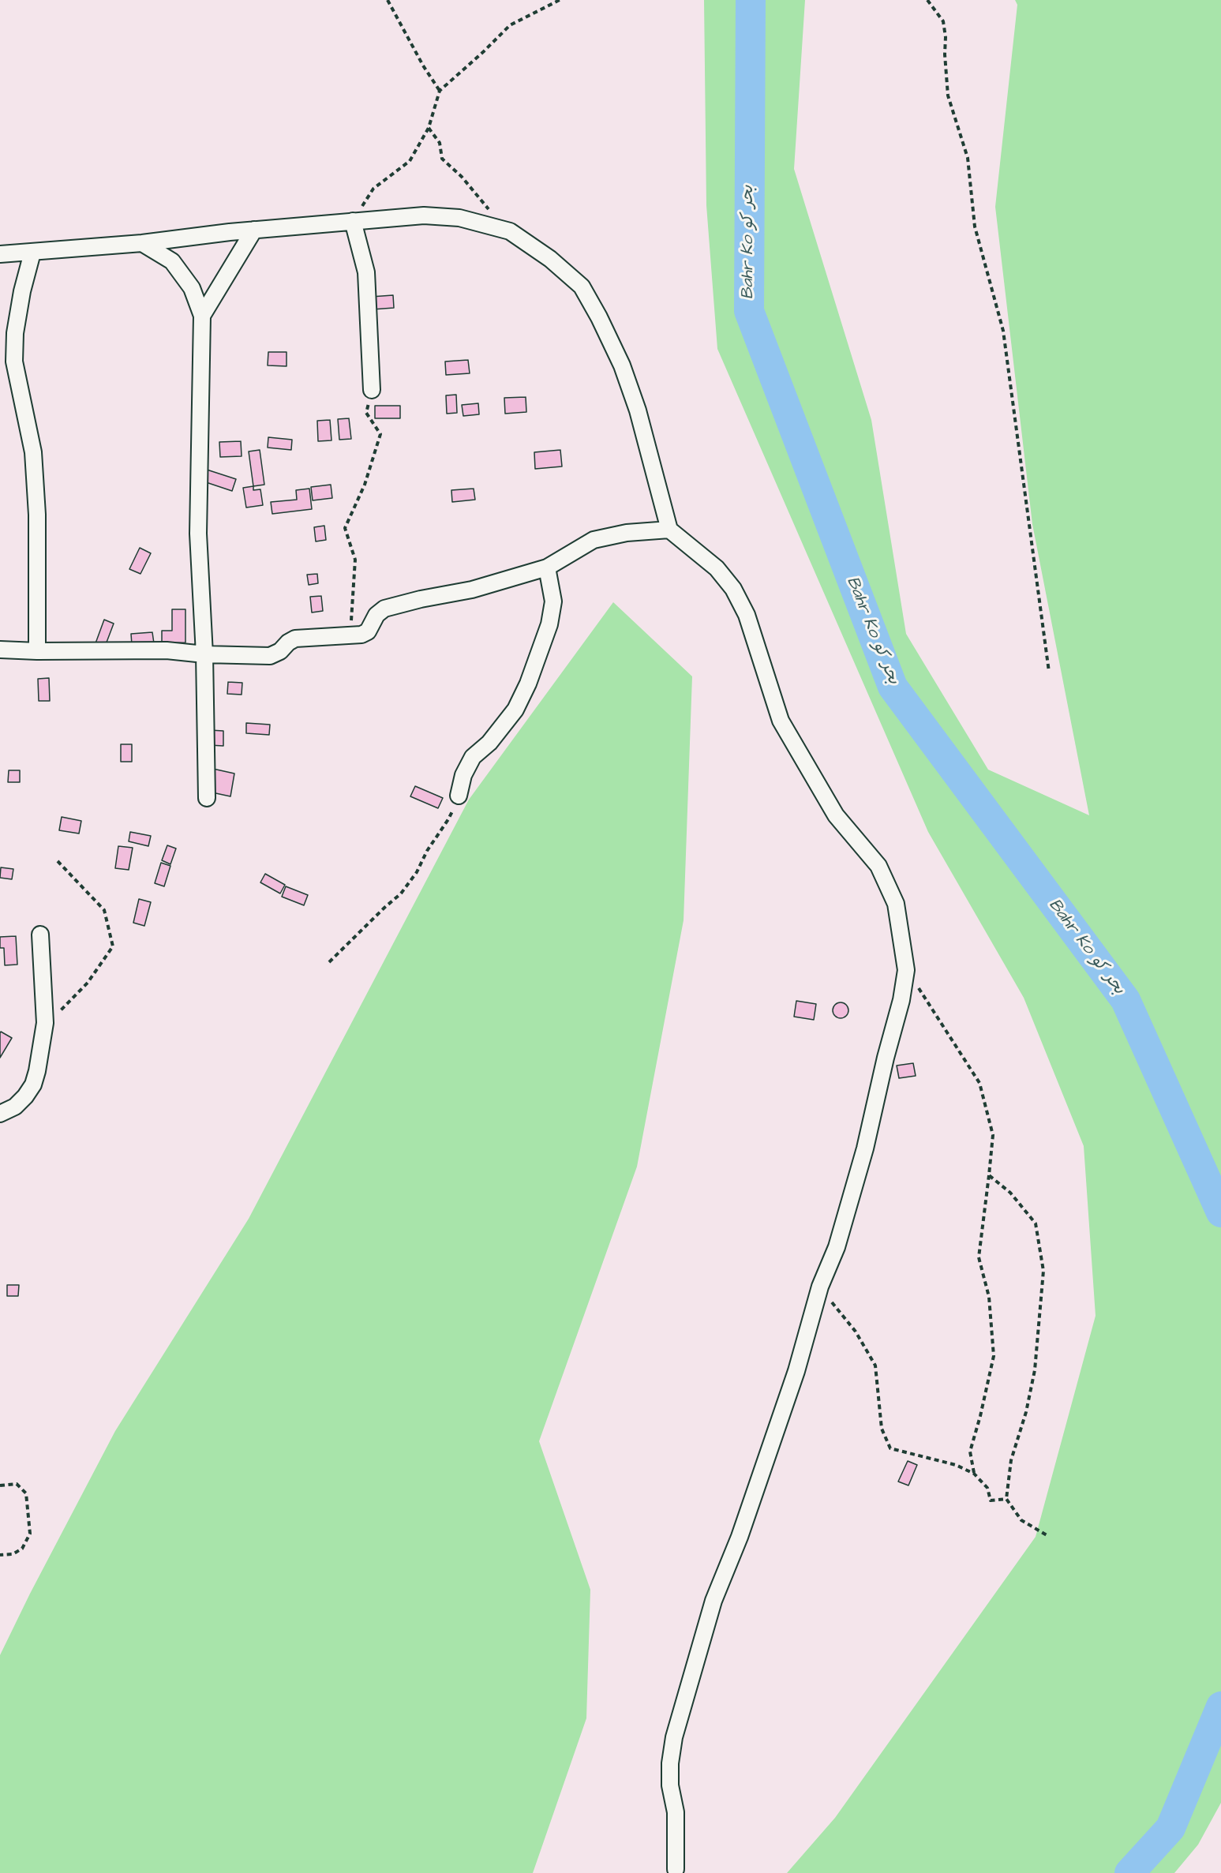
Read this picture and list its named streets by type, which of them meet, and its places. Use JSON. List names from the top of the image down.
{
  "water": ["Bahr Ko بحر كو"]
}
